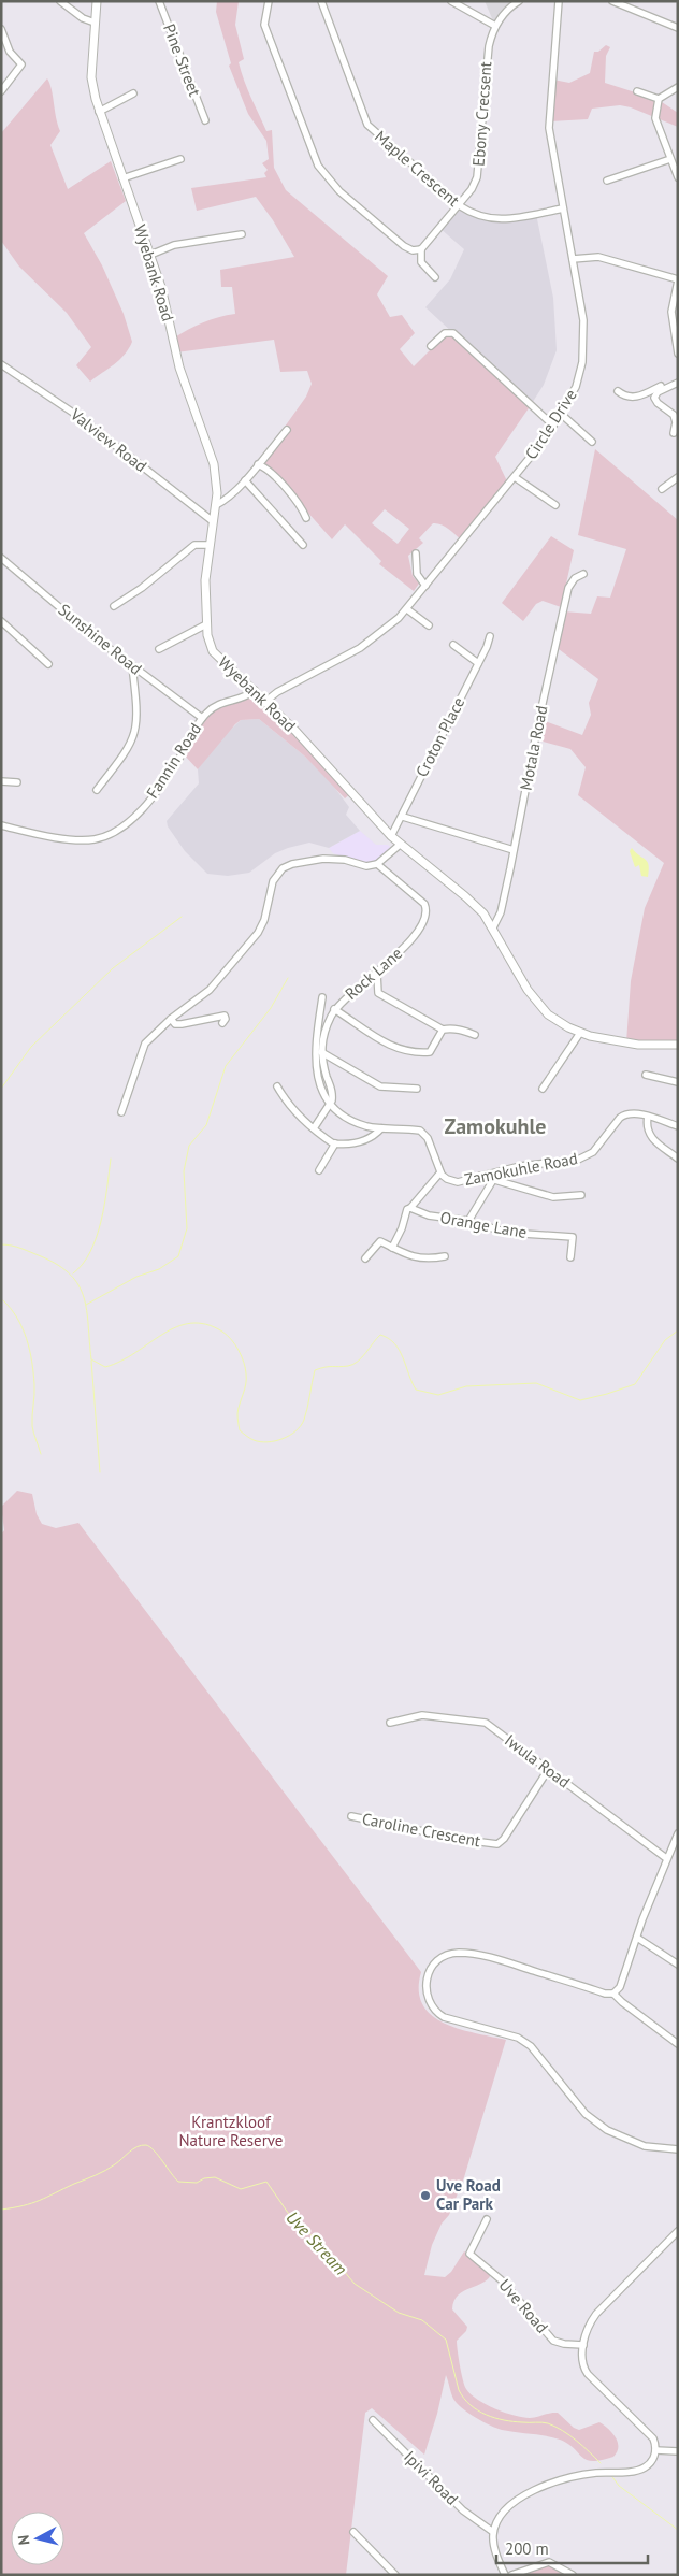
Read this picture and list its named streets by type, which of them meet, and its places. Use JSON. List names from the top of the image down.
{
  "streets": {
    "street": [
      "Pine Street",
      "Ebony Crecsent",
      "Maple Crescent",
      "Wyebank Road",
      "Circle Drive",
      "Valview Road",
      "Sunshine Road",
      "Croton Place",
      "Motala Road",
      "Fannin Road",
      "Rock Lane",
      "Zamokuhle Road",
      "Orange Lane",
      "Iwula Road",
      "Caroline Crescent",
      "Uve Road",
      "Ipivi Road"
    ]
  },
  "crossings": [
    ["Ebony Crecsent", "Maple Crescent"],
    ["Maple Crescent", "Circle Drive"],
    ["Wyebank Road", "Circle Drive"],
    ["Wyebank Road", "Valview Road"],
    ["Wyebank Road", "Croton Place"],
    ["Wyebank Road", "Motala Road"],
    ["Wyebank Road", "Fannin Road"],
    ["Sunshine Road", "Fannin Road"],
    ["Rock Lane", "Zamokuhle Road"],
    ["Iwula Road", "Caroline Crescent"]
  ],
  "districts": ["Zamokuhle"],
  "water": ["Uve Stream"],
  "parks": ["Krantzkloof Nature Reserve"],
  "places": ["Uve Road Car Park"],
  "scale_bar": "200 m",
  "north": "left"
}
